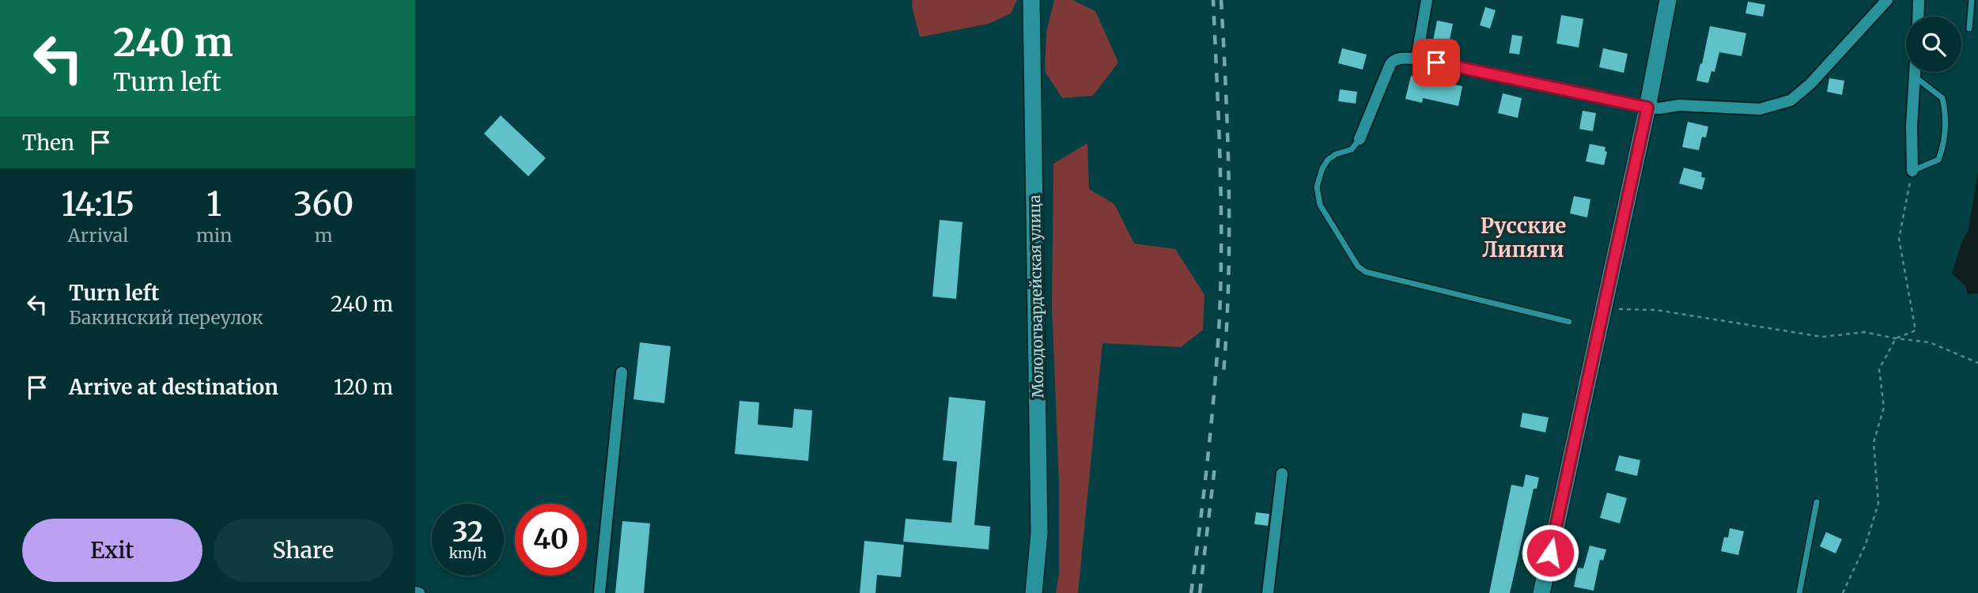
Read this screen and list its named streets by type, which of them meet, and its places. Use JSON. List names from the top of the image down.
{
  "streets": {
    "street": ["Молодогвардейская улица"]
  },
  "districts": ["Русские Липяги"],
  "page": {
    "turn": ["240 m", "Turn left"],
    "then": "Then",
    "eta": [
      "14:15",
      "Arrival",
      "1",
      "min",
      "360",
      "m"
    ],
    "list": [
      {
        "name": "Turn left",
        "note": "Бакинский переулок",
        "value": "240 m"
      },
      {
        "name": "Arrive at destination",
        "value": "120 m"
      }
    ],
    "speed": "32 km/h",
    "limit": "40",
    "buttons": ["Exit", "Share"]
  }
}
